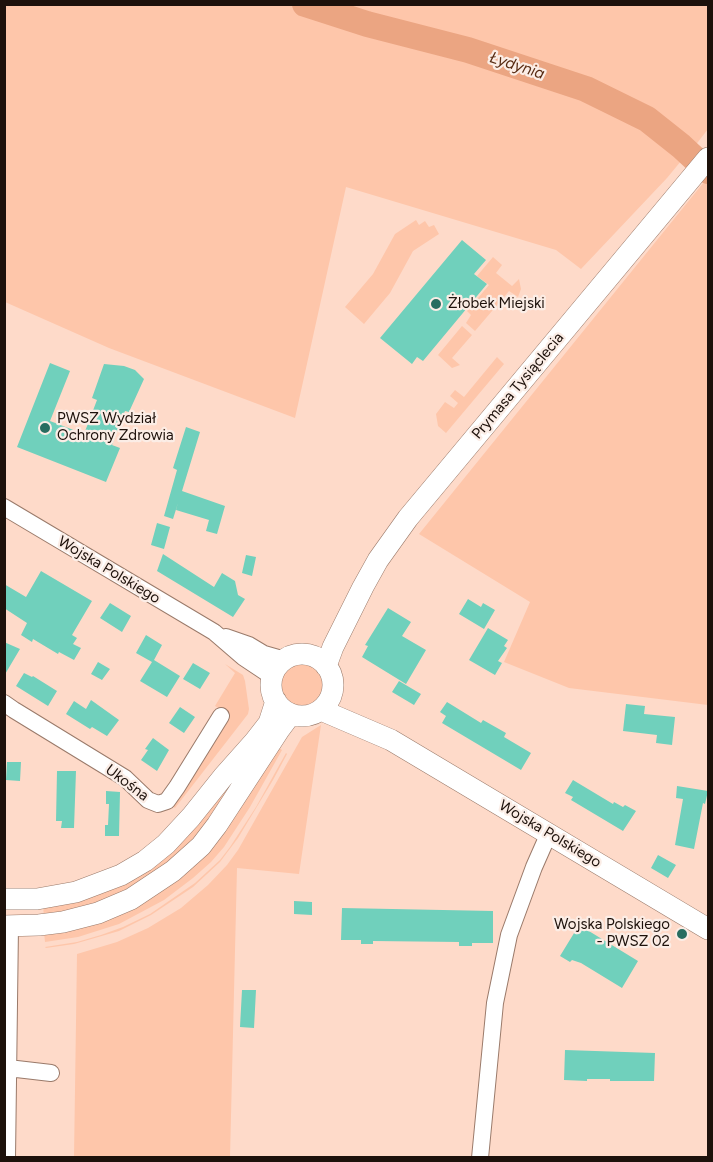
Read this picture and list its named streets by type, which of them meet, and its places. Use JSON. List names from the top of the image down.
{
  "streets": {
    "main road": ["Prymasa Tysiąclecia", "Wojska Polskiego"],
    "street": ["Ukośna"]
  },
  "crossings": [
    ["Prymasa Tysiąclecia", "Wojska Polskiego"]
  ],
  "water": ["Łydynia"],
  "places": ["Żłobek Miejski", "PWSZ Wydział Ochrony Zdrowia", "Wojska Polskiego - PWSZ 02"]
}
